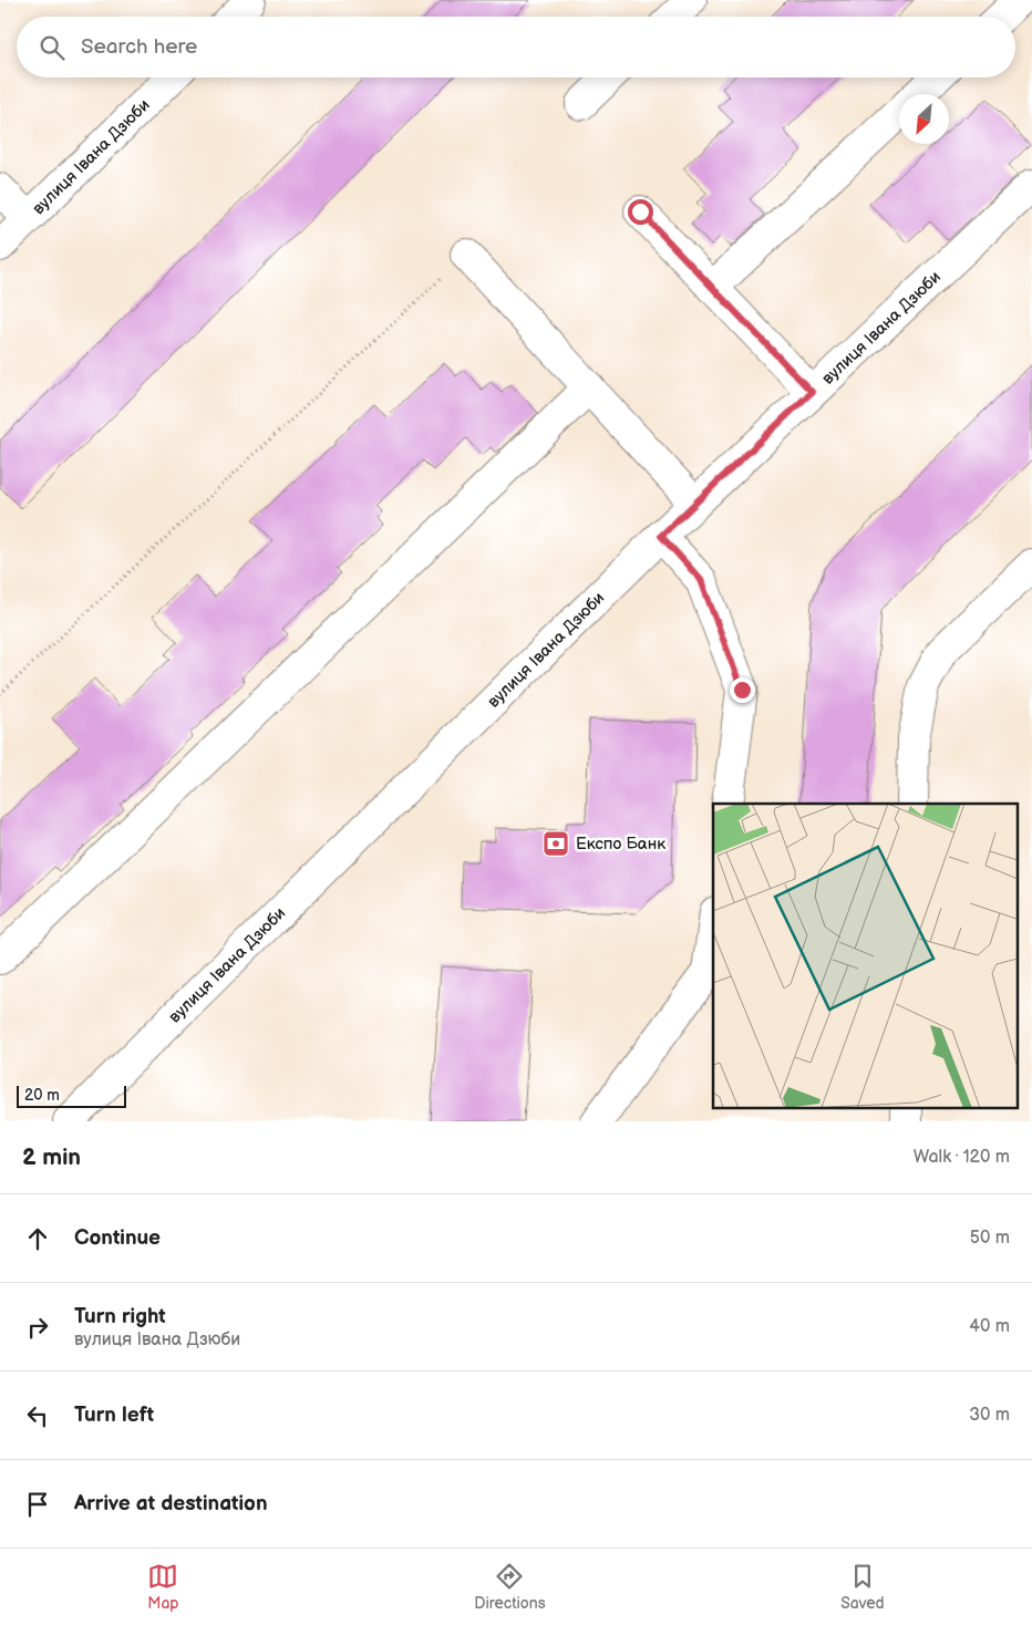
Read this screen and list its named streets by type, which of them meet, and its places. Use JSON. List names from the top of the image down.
{
  "streets": {
    "street": ["вулиця Івана Дзюби"]
  },
  "places": {
    "bank": ["Експо Банк"]
  },
  "scale_bar": "20 m",
  "north": "bottom left",
  "page": {
    "search": "Search here",
    "scale": "20 m",
    "heading": ["2 min", "Walk · 120 m"],
    "list": [
      ["Continue", "50 m"],
      ["Turn right", "вулиця Івана Дзюби", "40 m"],
      ["Turn left", "30 m"],
      "Arrive at destination"
    ],
    "nav": ["Map", "Directions", "Saved"]
  }
}
